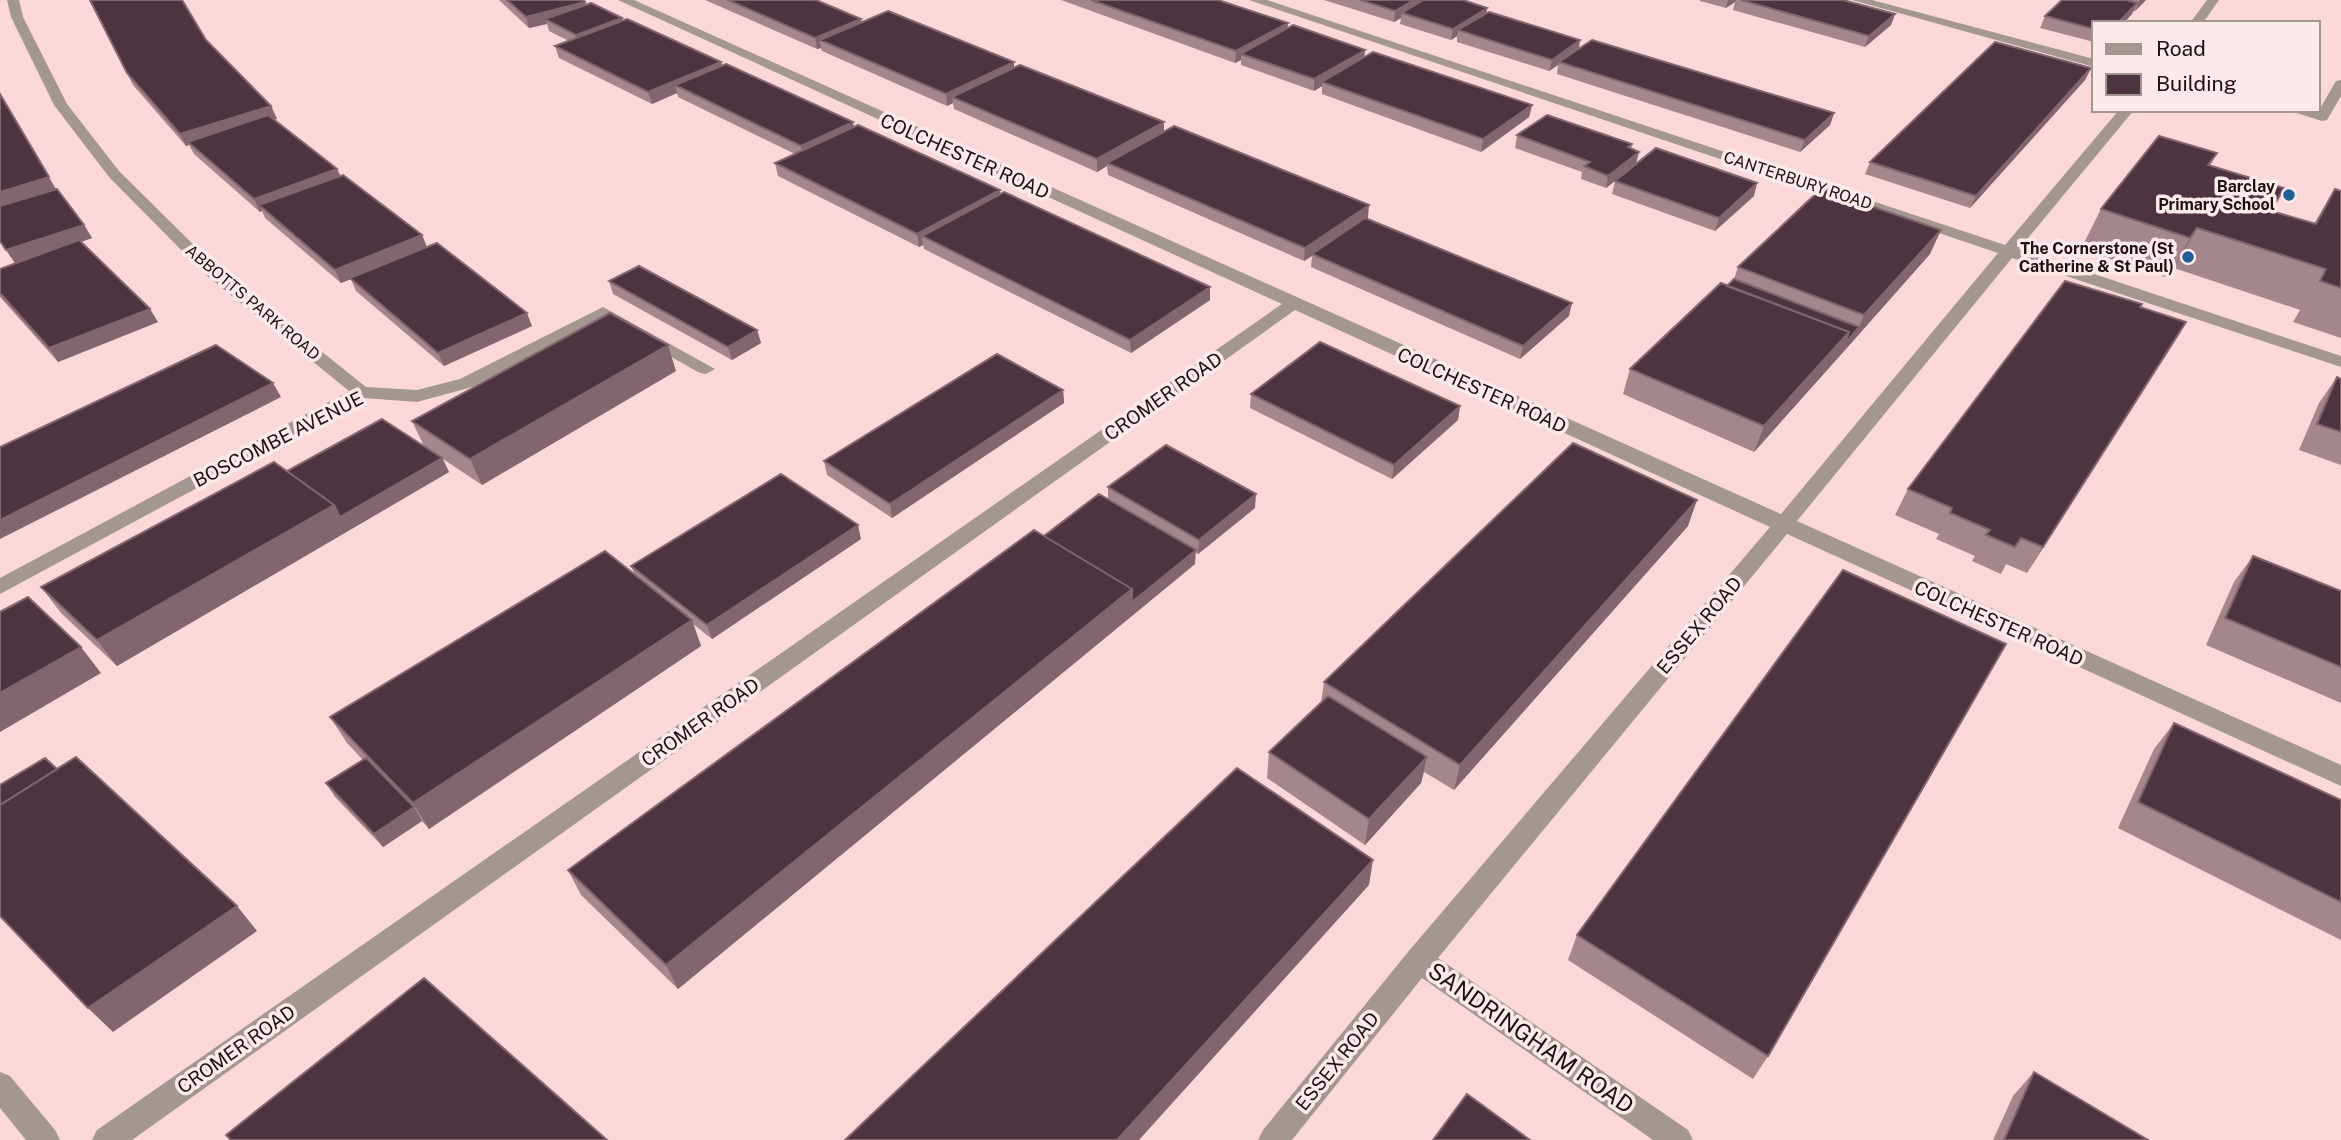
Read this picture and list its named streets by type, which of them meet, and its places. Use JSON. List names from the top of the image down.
{
  "streets": {
    "street": [
      "COLCHESTER ROAD",
      "CANTERBURY ROAD",
      "ABBOTTS PARK ROAD",
      "CROMER ROAD",
      "BOSCOMBE AVENUE",
      "ESSEX ROAD",
      "SANDRINGHAM ROAD"
    ]
  },
  "crossings": [
    ["COLCHESTER ROAD", "CROMER ROAD"],
    ["COLCHESTER ROAD", "ESSEX ROAD"],
    ["CANTERBURY ROAD", "ESSEX ROAD"],
    ["ABBOTTS PARK ROAD", "BOSCOMBE AVENUE"],
    ["ESSEX ROAD", "SANDRINGHAM ROAD"]
  ],
  "places": ["Barclay Primary School", "The Cornerstone (St Catherine & St Paul)"],
  "legend": ["Road", "Building"]
}
